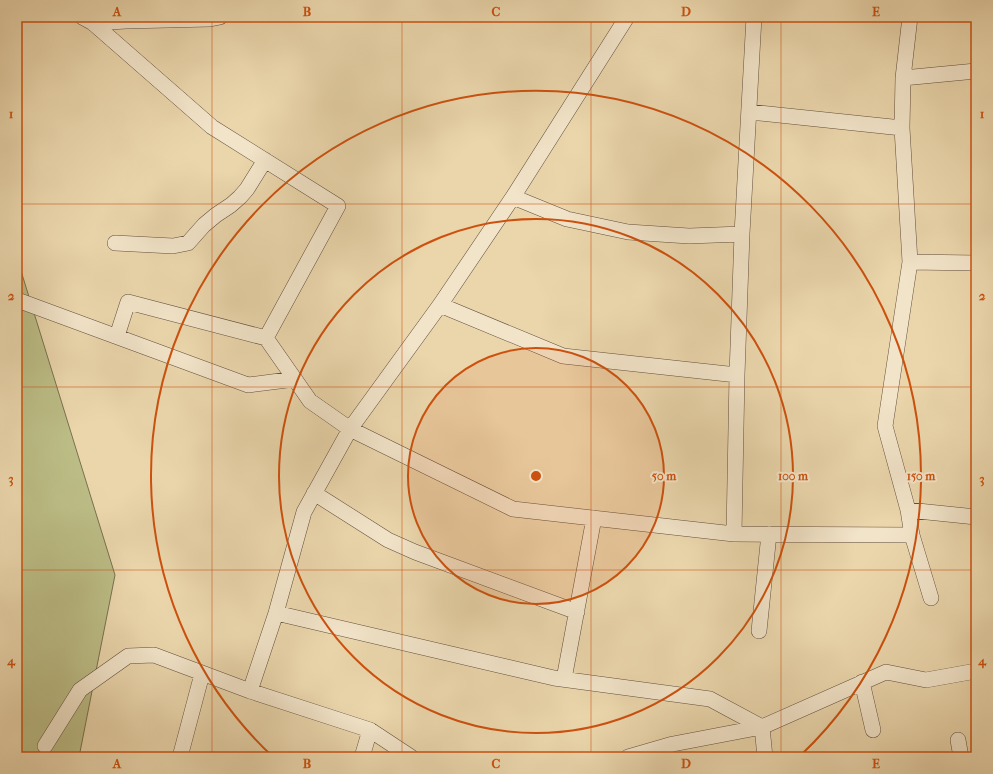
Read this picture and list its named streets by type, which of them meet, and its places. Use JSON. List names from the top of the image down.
{
  "grid": {
    "columns": [
      "A",
      "B",
      "C",
      "D",
      "E"
    ],
    "rows": [
      "1",
      "2",
      "3",
      "4"
    ]
  },
  "rings": ["50 m", "100 m", "150 m"]
}
